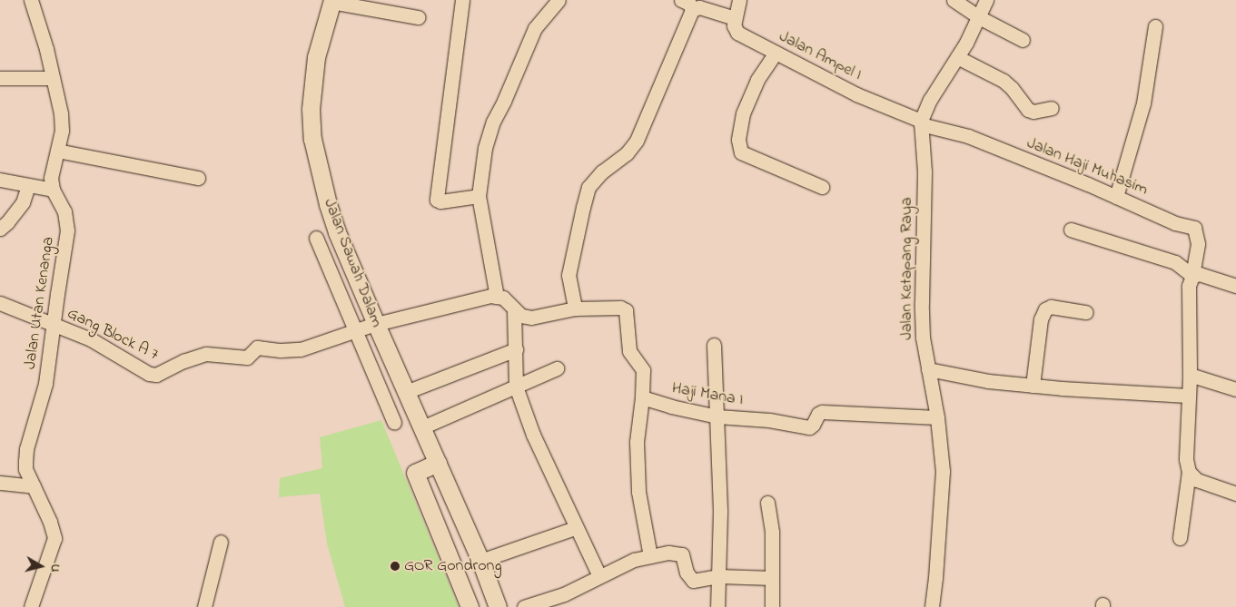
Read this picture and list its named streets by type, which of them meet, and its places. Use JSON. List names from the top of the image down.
{
  "streets": {
    "street": [
      "Jalan Ampel I",
      "Jalan Haji Muhasim",
      "Jalan Sawah Dalam",
      "Jalan Ketapang Raya",
      "Jalan Utan Kenanga",
      "Gang Block A 7",
      "Haji Mana I"
    ]
  },
  "crossings": [
    ["Jalan Ampel I", "Jalan Haji Muhasim"],
    ["Jalan Ampel I", "Jalan Ketapang Raya"],
    ["Jalan Haji Muhasim", "Jalan Ketapang Raya"],
    ["Jalan Sawah Dalam", "Gang Block A 7"],
    ["Jalan Ketapang Raya", "Haji Mana I"],
    ["Jalan Utan Kenanga", "Gang Block A 7"]
  ],
  "places": ["GOR Gondrong"],
  "north": "right"
}
